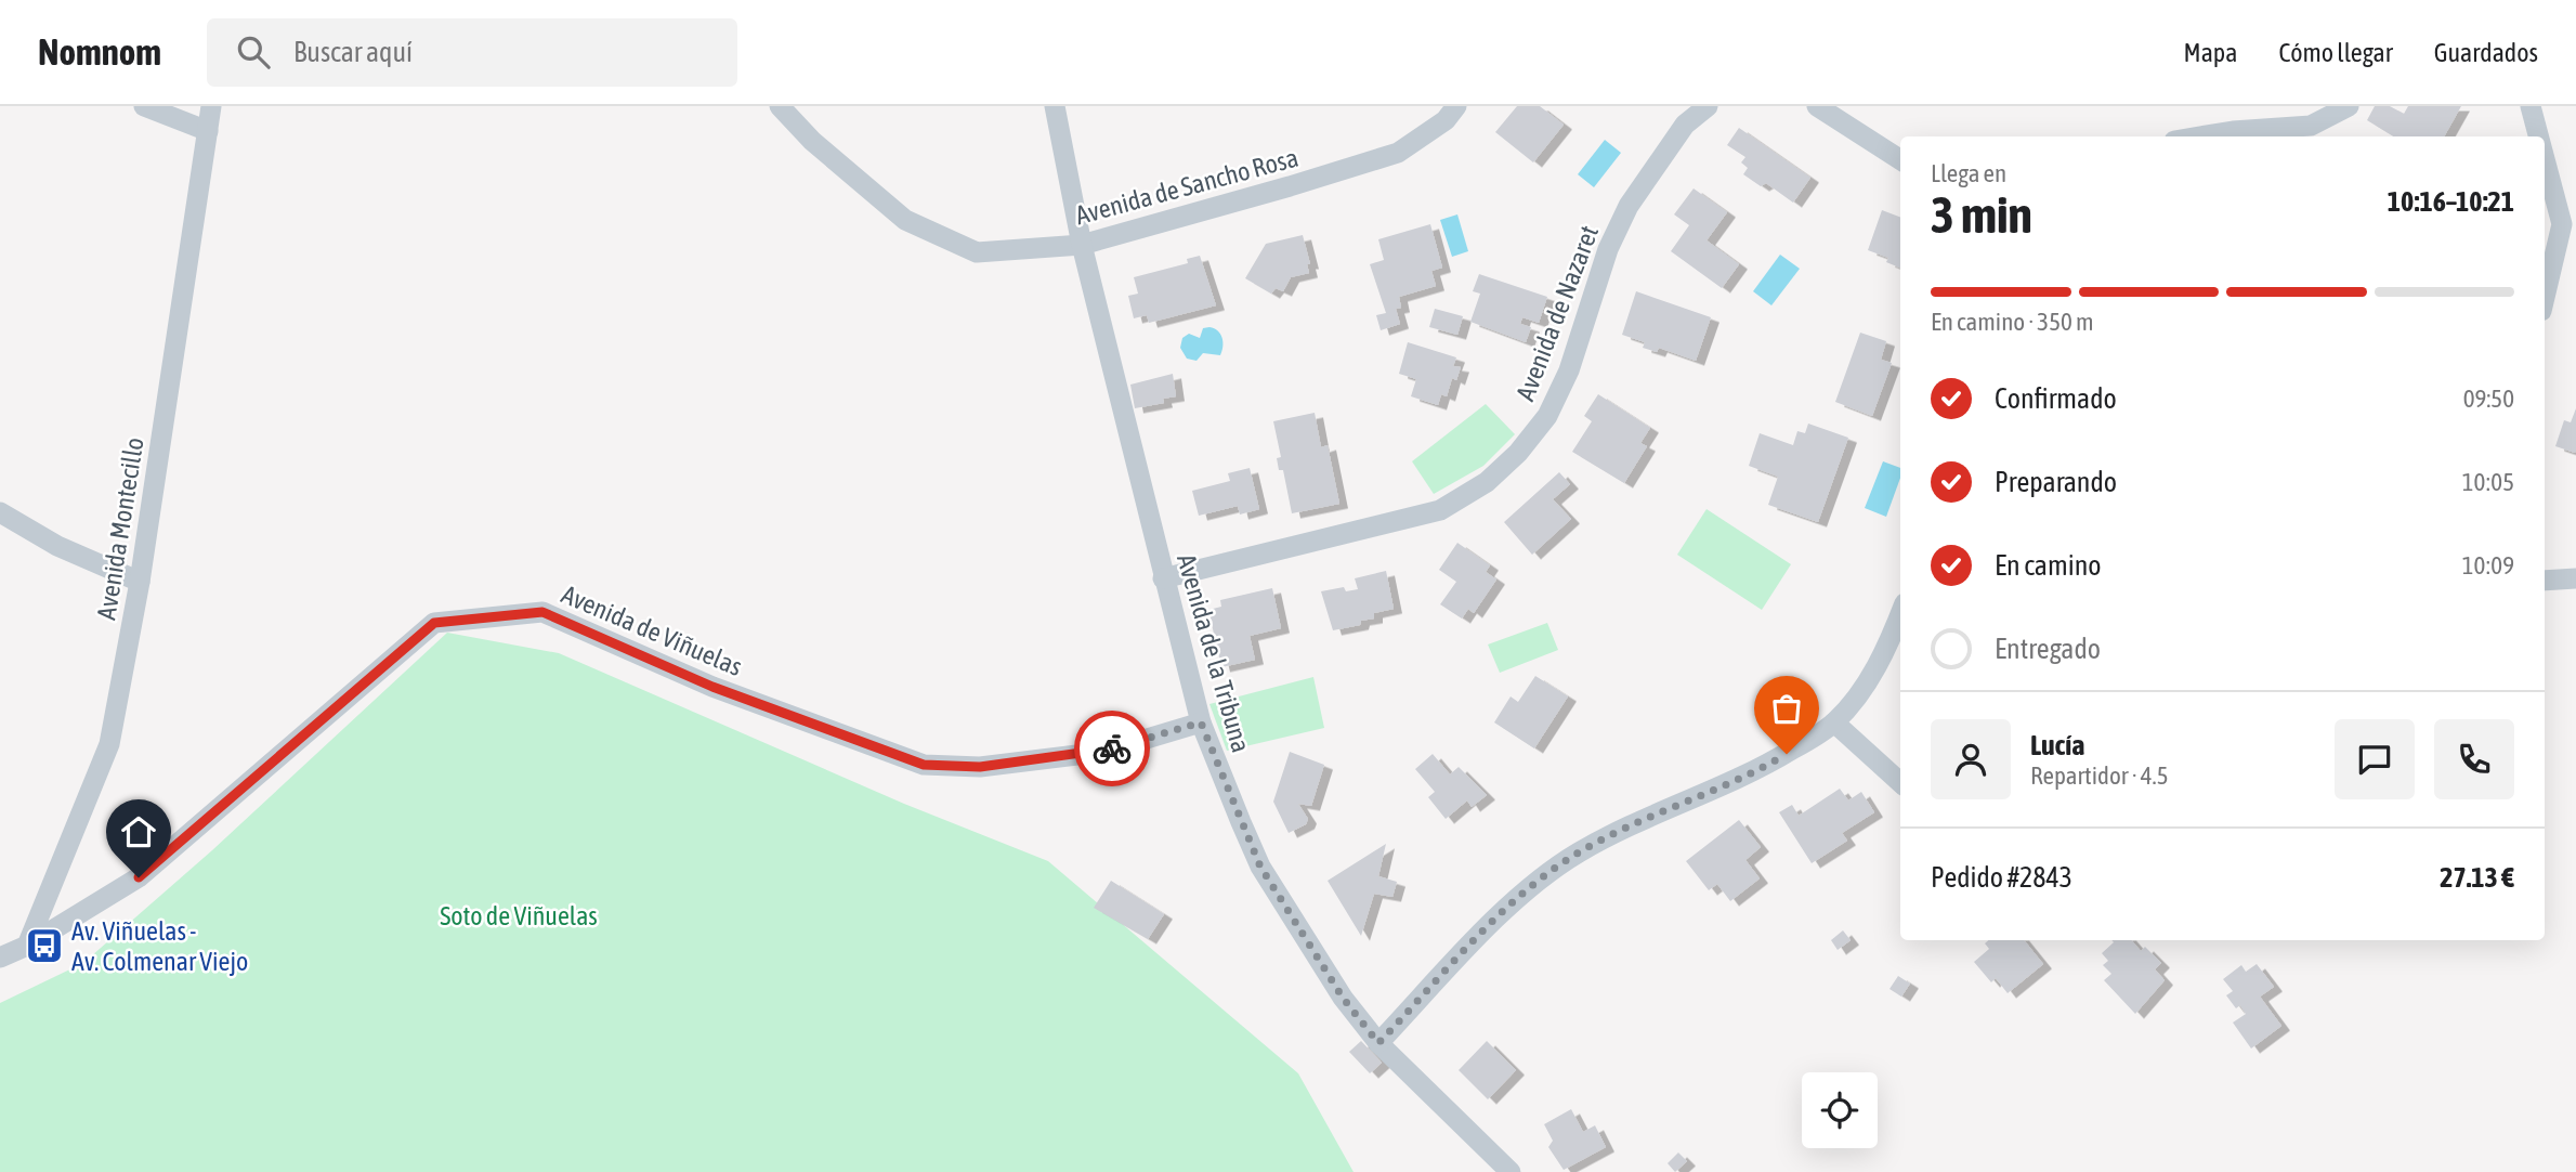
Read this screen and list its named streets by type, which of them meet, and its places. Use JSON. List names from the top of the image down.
{
  "streets": {
    "street": [
      "Avenida de Sancho Rosa",
      "Avenida de Nazaret",
      "Avenida Montecillo",
      "Avenida de Viñuelas",
      "Avenida de la Tribuna"
    ]
  },
  "crossings": [
    ["Avenida de Sancho Rosa", "Avenida de la Tribuna"],
    ["Avenida de Nazaret", "Avenida de la Tribuna"],
    ["Avenida Montecillo", "Avenida de Viñuelas"],
    ["Avenida de Viñuelas", "Avenida de la Tribuna"]
  ],
  "parks": ["Soto de Viñuelas"],
  "places": {
    "bus stop": ["Av. Viñuelas - Av. Colmenar Viejo"]
  },
  "page": {
    "header": "Nomnom",
    "search": "Buscar aquí",
    "nav": ["Mapa", "Cómo llegar", "Guardados"],
    "heading": ["3 min", "Llega en", "10:16–10:21"],
    "panel": [
      "Lucía",
      "Repartidor · 4.5",
      "Pedido #2843",
      "27.13 €"
    ],
    "bar": "En camino · 350 m",
    "list": [
      ["Confirmado", "09:50"],
      ["Preparando", "10:05"],
      ["En camino", "10:09"],
      "Entregado"
    ]
  }
}
